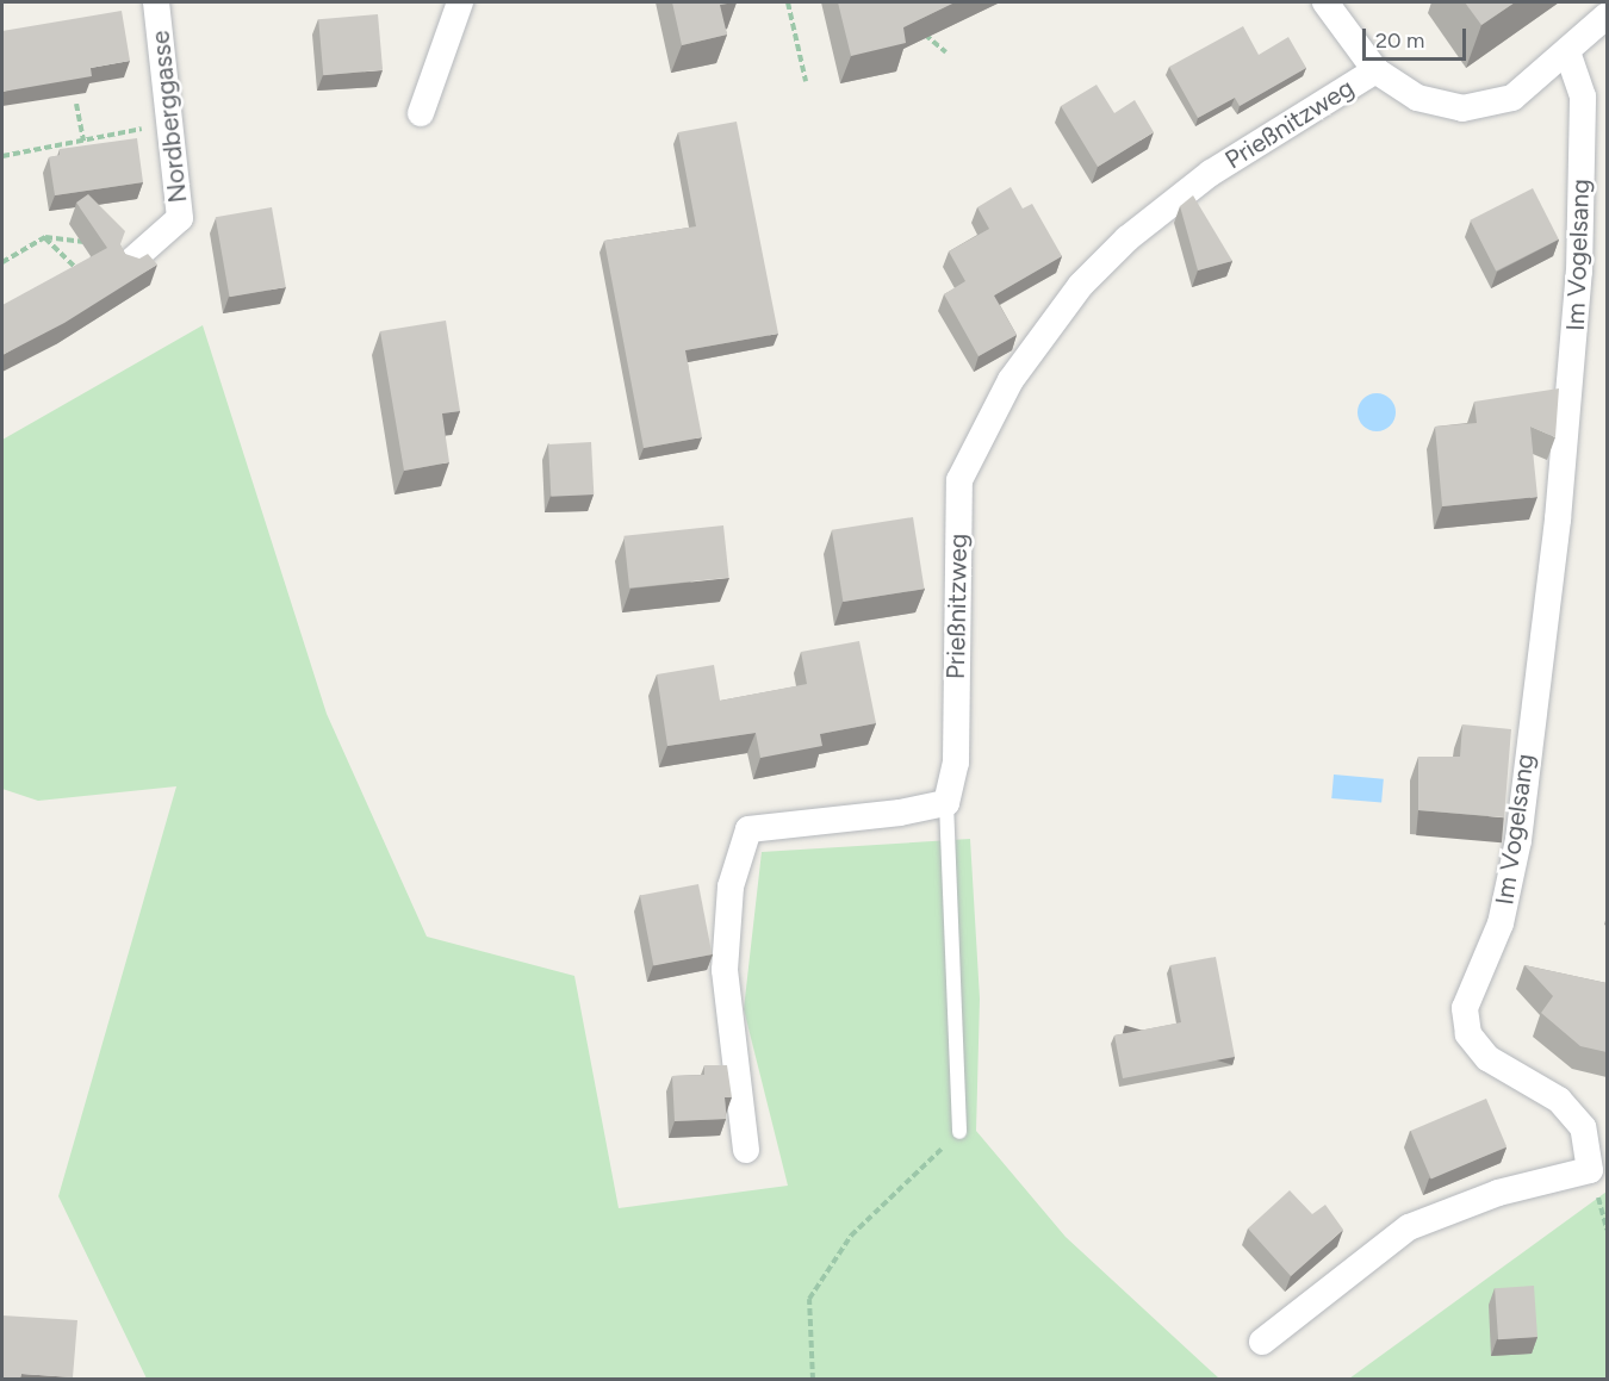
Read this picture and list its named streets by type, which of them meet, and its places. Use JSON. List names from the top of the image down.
{
  "streets": {
    "street": ["Nordberggasse", "Prießnitzweg", "Im Vogelsang"]
  },
  "scale_bar": "20 m"
}
